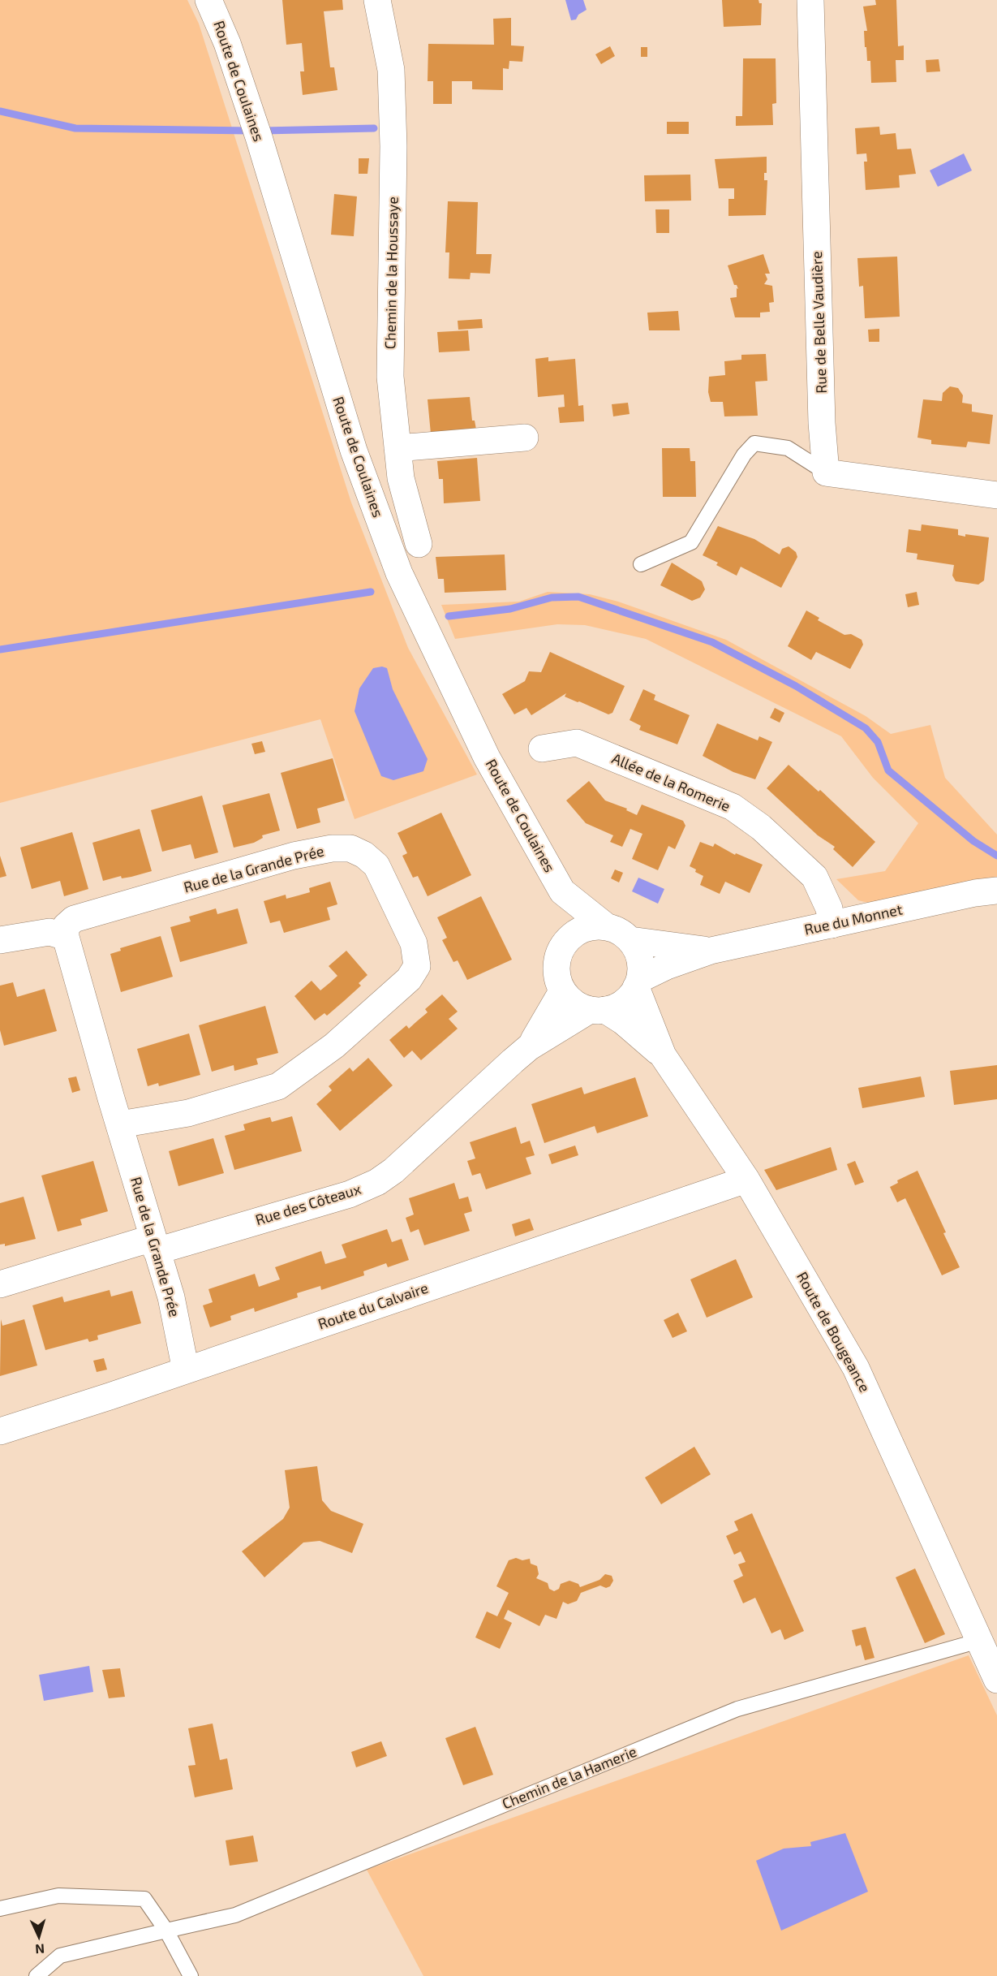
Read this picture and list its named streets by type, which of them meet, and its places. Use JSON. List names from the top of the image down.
{
  "streets": {
    "street": [
      "Route de Coulaines",
      "Chemin de la Houssaye",
      "Rue de Belle Vaudière",
      "Allée de la Romerie",
      "Rue de la Grande Prée",
      "Rue du Monnet",
      "Rue des Côteaux",
      "Route du Calvaire",
      "Route de Bougeance"
    ],
    "lane": ["Chemin de la Hamerie"]
  },
  "crossings": [
    ["Route de Coulaines", "Rue du Monnet"],
    ["Route de Coulaines", "Rue des Côteaux"],
    ["Route de Coulaines", "Route de Bougeance"],
    ["Allée de la Romerie", "Rue du Monnet"],
    ["Rue de la Grande Prée", "Rue des Côteaux"],
    ["Rue de la Grande Prée", "Route du Calvaire"],
    ["Rue du Monnet", "Rue des Côteaux"],
    ["Rue du Monnet", "Route de Bougeance"],
    ["Rue des Côteaux", "Route de Bougeance"],
    ["Route du Calvaire", "Route de Bougeance"],
    ["Route de Bougeance", "Chemin de la Hamerie"]
  ],
  "north": "bottom"
}
